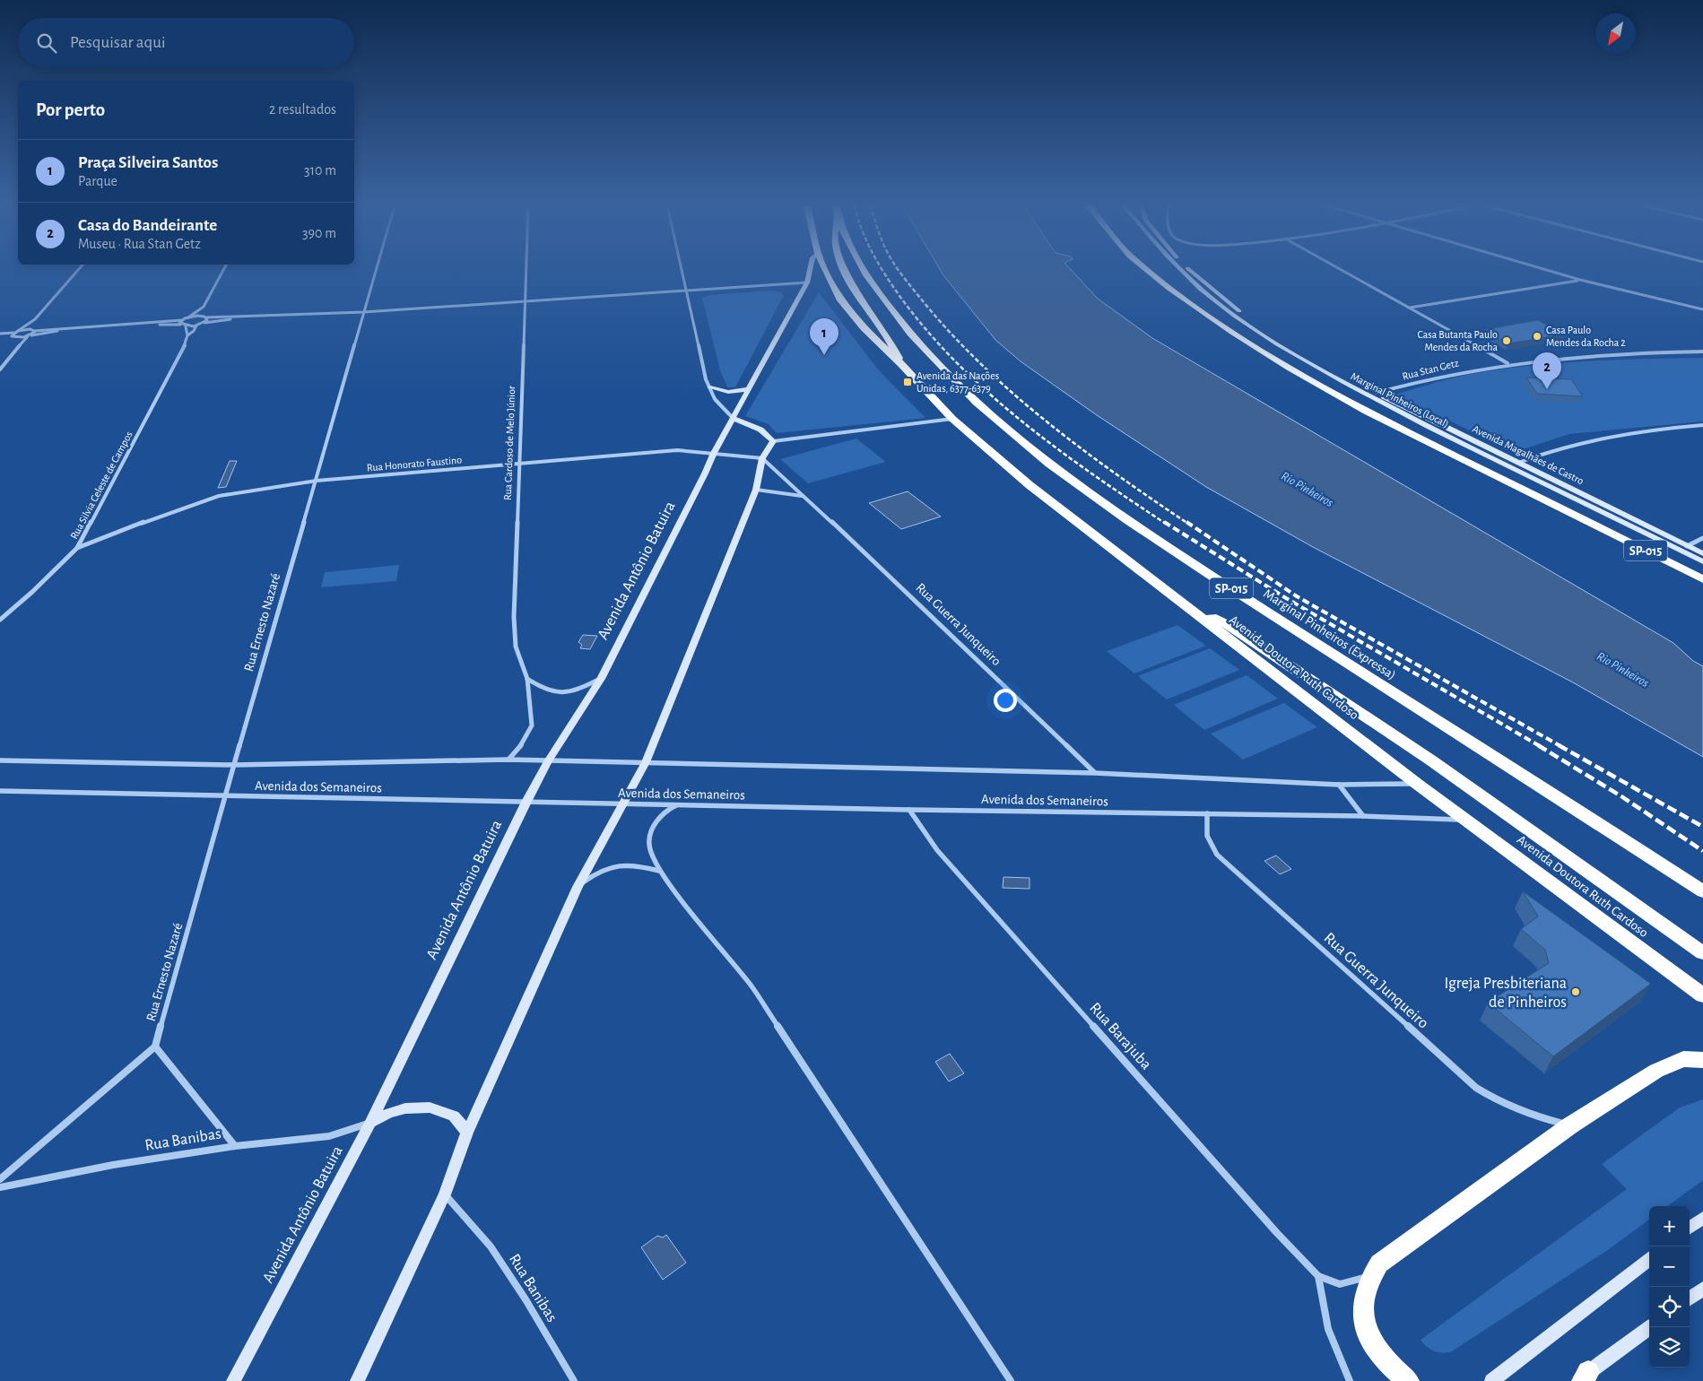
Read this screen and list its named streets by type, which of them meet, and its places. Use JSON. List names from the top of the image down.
{
  "streets": {
    "highway": ["SP-015", "Marginal Pinheiros (Expressa)", "Avenida Doutora Ruth Cardoso"],
    "street": [
      "Rua Stan Getz",
      "Marginal Pinheiros (Local)",
      "Rua Cardoso de Melo Júnior",
      "Avenida Magalhães de Castro",
      "Rua Honorato Faustino",
      "Rua Silvia Celeste de Campos",
      "Avenida Antônio Batuira",
      "Rua Ernesto Nazaré",
      "Rua Guerra Junqueiro",
      "Avenida dos Semaneiros",
      "Rua Barajuba",
      "Rua Banibas"
    ]
  },
  "crossings": [
    ["Rua Stan Getz", "Avenida Magalhães de Castro"],
    ["Rua Cardoso de Melo Júnior", "Rua Honorato Faustino"],
    ["Rua Cardoso de Melo Júnior", "Avenida dos Semaneiros"],
    ["Rua Honorato Faustino", "Rua Silvia Celeste de Campos"],
    ["Rua Honorato Faustino", "Avenida Antônio Batuira"],
    ["Rua Honorato Faustino", "Rua Ernesto Nazaré"],
    ["Rua Honorato Faustino", "Rua Guerra Junqueiro"],
    ["Avenida Antônio Batuira", "Avenida dos Semaneiros"],
    ["Avenida Antônio Batuira", "Rua Banibas"],
    ["Rua Ernesto Nazaré", "Avenida dos Semaneiros"],
    ["Rua Guerra Junqueiro", "Avenida dos Semaneiros"],
    ["Avenida Doutora Ruth Cardoso", "Avenida dos Semaneiros"],
    ["Avenida dos Semaneiros", "Rua Barajuba"]
  ],
  "water": ["Rio Pinheiros"],
  "places": {
    "other": ["Casa Paulo Mendes da Rocha 2", "Casa Butanta Paulo Mendes da Rocha", "Igreja Presbiteriana de Pinheiros"],
    "transit": ["Avenida das Nações Unidas, 6377-6379"]
  },
  "north": "bottom left",
  "page": {
    "search": "Pesquisar aqui",
    "heading": ["Por perto", "2 resultados"],
    "list": [
      {
        "mark": "1",
        "name": "Praça Silveira Santos",
        "note": "Parque",
        "value": "310 m"
      },
      {
        "mark": "2",
        "name": "Casa do Bandeirante",
        "note": "Museu · Rua Stan Getz",
        "value": "390 m"
      }
    ],
    "pins": ["1", "2"],
    "map_buttons": ["+", "−"]
  }
}
